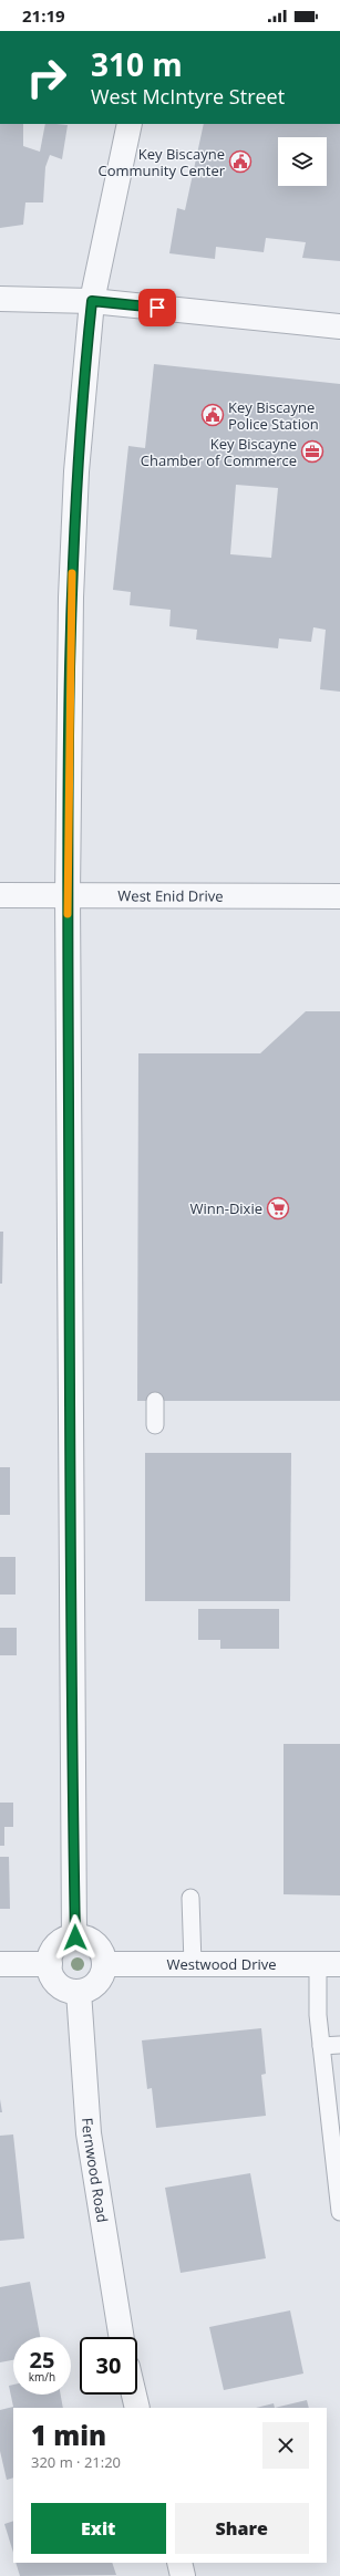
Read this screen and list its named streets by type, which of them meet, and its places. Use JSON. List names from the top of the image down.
{
  "streets": {
    "street": ["West Enid Drive", "Westwood Drive", "Fernwood Road"]
  },
  "crossings": [
    ["Westwood Drive", "Fernwood Road"]
  ],
  "places": {
    "public building": ["Key Biscayne Community Center", "Key Biscayne Police Station"],
    "office": ["Key Biscayne Chamber of Commerce"],
    "supermarket": ["Winn-Dixie"]
  },
  "page": {
    "status": "21:19",
    "turn": ["310 m", "West McIntyre Street"],
    "speed": "25 km/h",
    "limit": "30",
    "heading": ["1 min", "320 m · 21:20"],
    "buttons": ["Exit", "Share"]
  }
}
